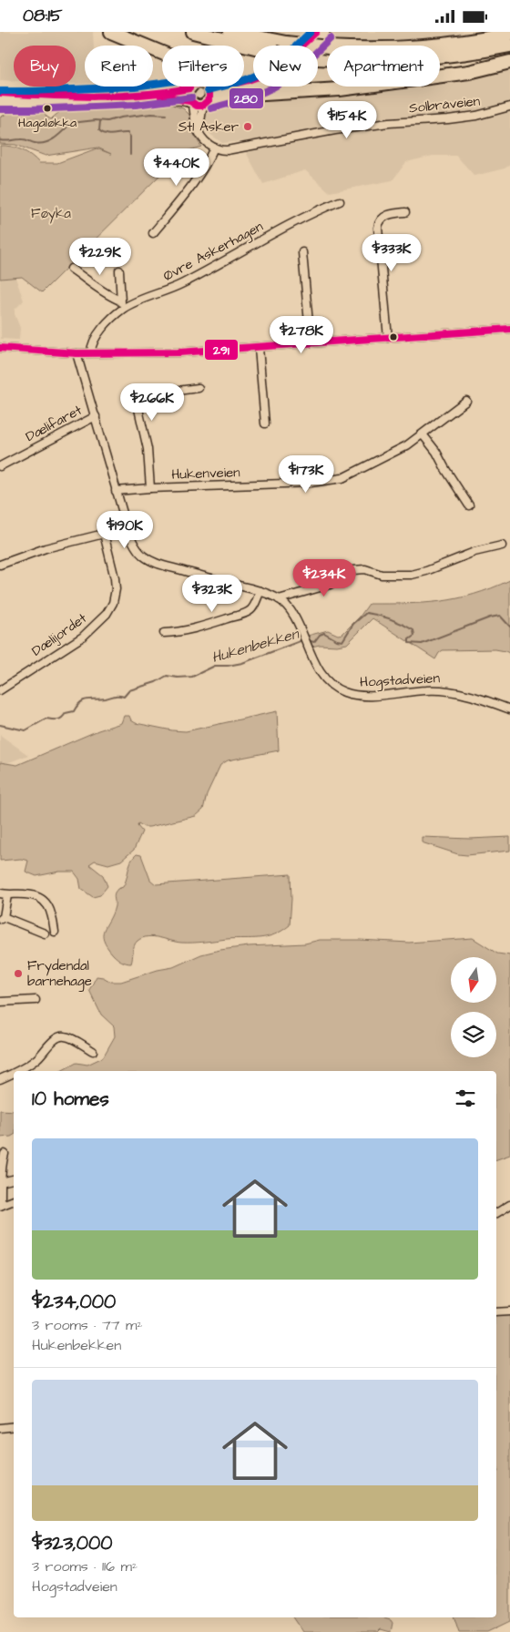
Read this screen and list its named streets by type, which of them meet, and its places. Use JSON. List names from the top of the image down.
{
  "streets": {
    "street": [
      "Solbråveien",
      "Øvre Askerhagen",
      "Dælifaret",
      "Hukenveien",
      "Dælijordet",
      "Hogstadveien"
    ]
  },
  "crossings": [
    ["Dælifaret", "Hogstadveien"],
    ["Hukenveien", "Hogstadveien"]
  ],
  "water": ["Hukenbekken"],
  "parks": ["Føyka"],
  "places": ["Hagaløkka", "St1 Asker", "Frydendal barnehage"],
  "lines": ["transit line 291", "transit line 280"],
  "north": "bottom",
  "page": {
    "status": "08:15",
    "chip": [
      "Buy",
      "Rent",
      "Filters",
      "New",
      "Apartment"
    ],
    "price": [
      "$154K",
      "$440K",
      "$333K",
      "$229K",
      "$278K",
      "$266K",
      "$173K",
      "$190K",
      "$234K",
      "$323K"
    ],
    "heading": "10 homes",
    "list": [
      {
        "name": "$234,000",
        "note": "3 rooms · 77 m² · Hukenbekken"
      },
      {
        "name": "$323,000",
        "note": "3 rooms · 116 m² · Hogstadveien"
      }
    ]
  }
}
